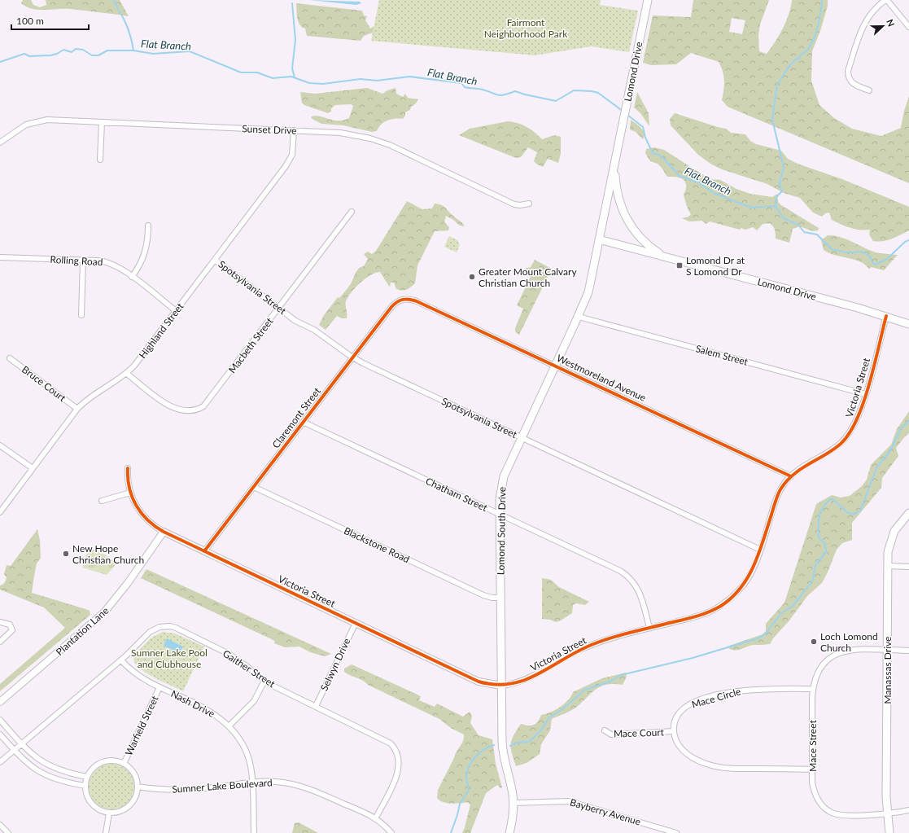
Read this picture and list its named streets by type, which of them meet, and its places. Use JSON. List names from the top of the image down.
{
  "streets": {
    "main road": ["Lomond Drive", "Lomond South Drive", "Manassas Drive"],
    "street": [
      "Sunset Drive",
      "Rolling Road",
      "Spotsylvania Street",
      "Highland Street",
      "Macbeth Street",
      "Salem Street",
      "Westmoreland Avenue",
      "Bruce Court",
      "Victoria Street",
      "Claremont Street",
      "Chatham Street",
      "Blackstone Road",
      "Plantation Lane",
      "Selwyn Drive",
      "Gaither Street",
      "Mace Circle",
      "Nash Drive",
      "Warfield Street",
      "Mace Court",
      "Mace Street",
      "Sumner Lake Boulevard",
      "Bayberry Avenue"
    ]
  },
  "crossings": [
    ["Lomond Drive", "Victoria Street"],
    ["Lomond Drive", "Lomond South Drive"],
    ["Sunset Drive", "Highland Street"],
    ["Rolling Road", "Highland Street"],
    ["Spotsylvania Street", "Highland Street"],
    ["Spotsylvania Street", "Macbeth Street"],
    ["Spotsylvania Street", "Victoria Street"],
    ["Spotsylvania Street", "Claremont Street"],
    ["Spotsylvania Street", "Lomond South Drive"],
    ["Highland Street", "Macbeth Street"],
    ["Highland Street", "Bruce Court"],
    ["Salem Street", "Victoria Street"],
    ["Salem Street", "Lomond South Drive"],
    ["Westmoreland Avenue", "Victoria Street"],
    ["Westmoreland Avenue", "Claremont Street"],
    ["Westmoreland Avenue", "Lomond South Drive"],
    ["Victoria Street", "Claremont Street"],
    ["Victoria Street", "Chatham Street"],
    ["Victoria Street", "Lomond South Drive"],
    ["Victoria Street", "Plantation Lane"],
    ["Victoria Street", "Selwyn Drive"],
    ["Claremont Street", "Chatham Street"],
    ["Claremont Street", "Blackstone Road"],
    ["Chatham Street", "Lomond South Drive"],
    ["Lomond South Drive", "Blackstone Road"],
    ["Lomond South Drive", "Bayberry Avenue"],
    ["Selwyn Drive", "Gaither Street"],
    ["Gaither Street", "Nash Drive"],
    ["Gaither Street", "Sumner Lake Boulevard"],
    ["Manassas Drive", "Mace Street"],
    ["Mace Circle", "Mace Court"],
    ["Mace Circle", "Mace Street"],
    ["Nash Drive", "Warfield Street"],
    ["Nash Drive", "Sumner Lake Boulevard"],
    ["Warfield Street", "Sumner Lake Boulevard"]
  ],
  "water": ["Flat Branch"],
  "parks": ["Fairmont Neighborhood Park", "Sumner Lake Pool and Clubhouse"],
  "places": {
    "transit": ["Lomond Dr at S Lomond Dr"],
    "other": ["Greater Mount Calvary Christian Church", "New Hope Christian Church", "Loch Lomond Church"]
  },
  "scale_bar": "100 m",
  "north": "right"
}
